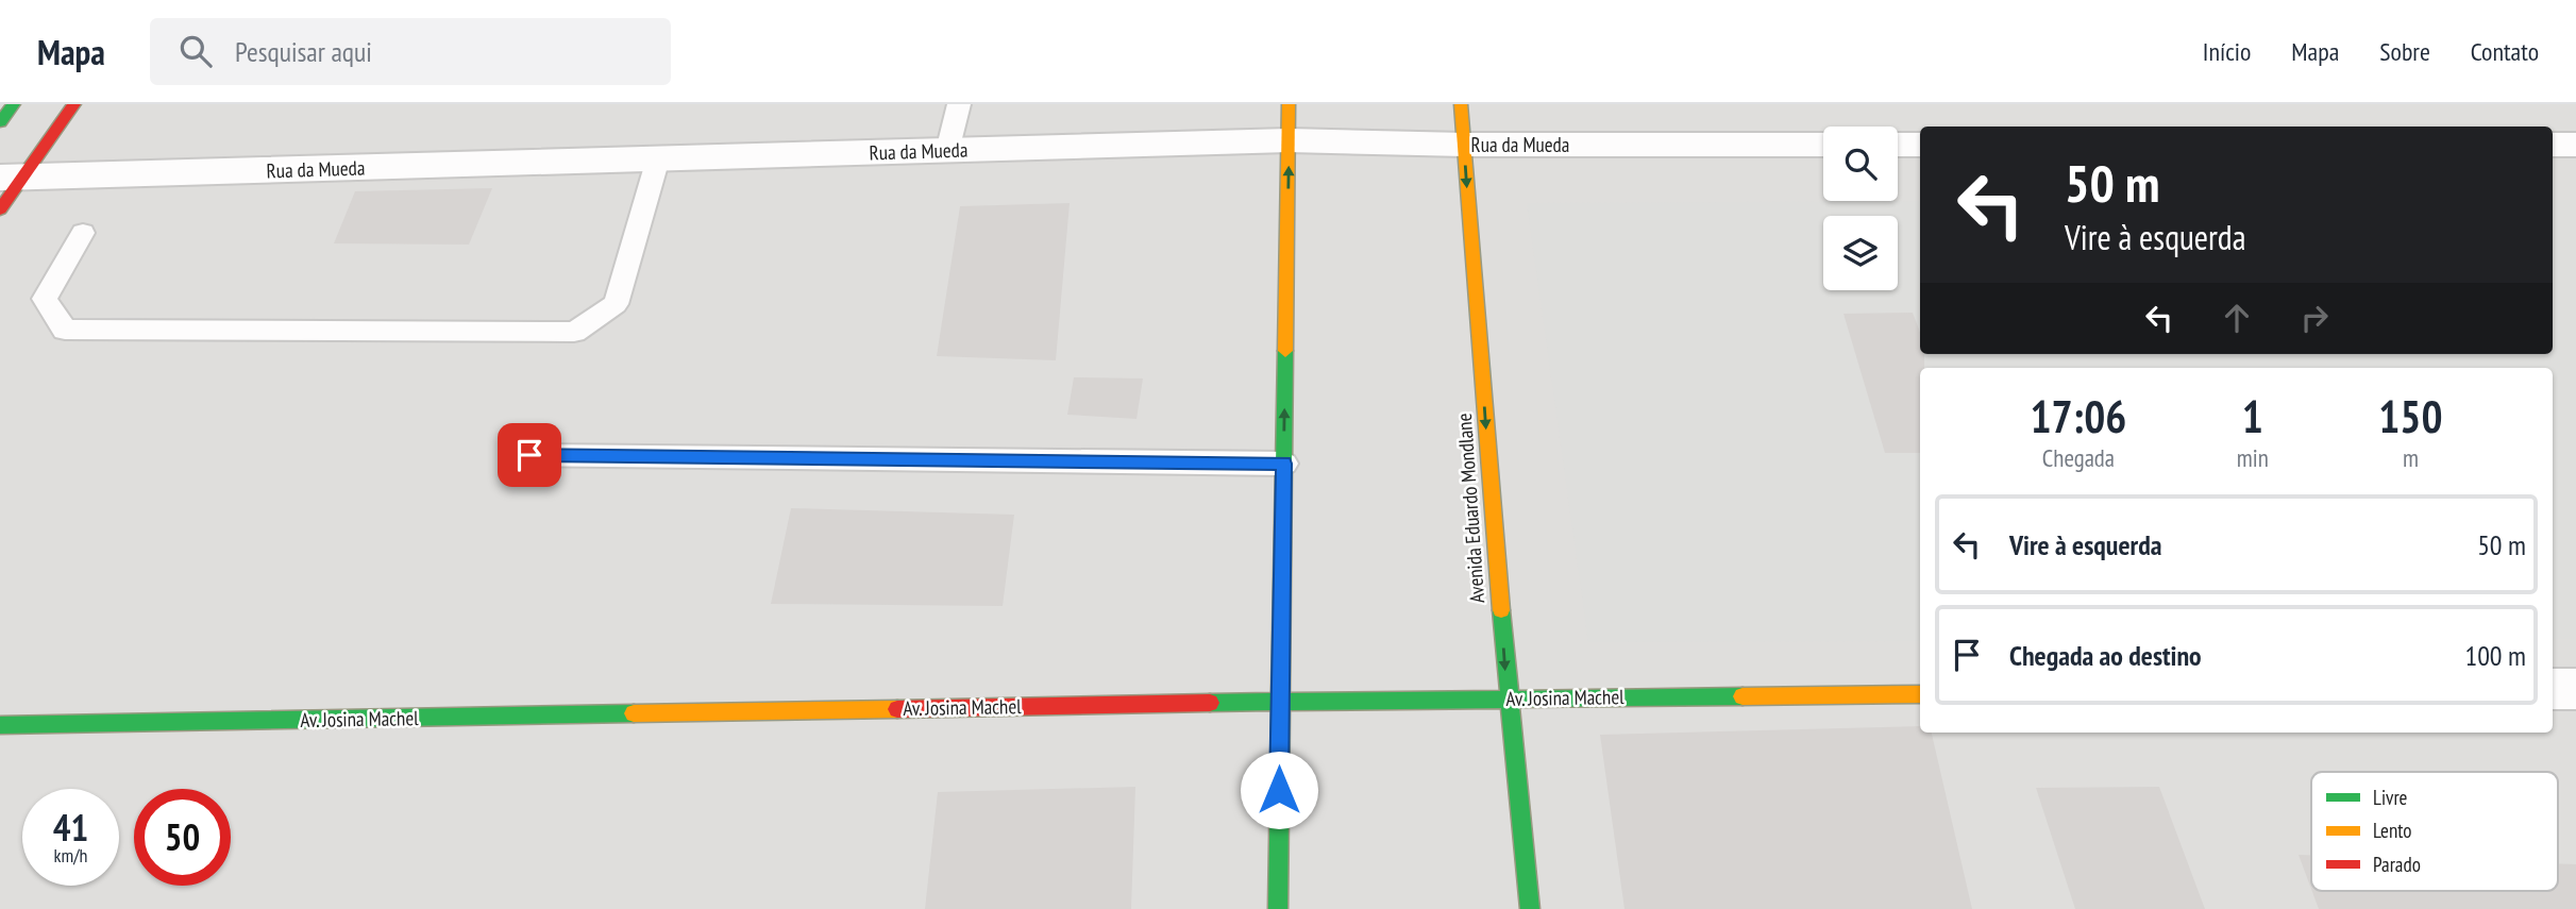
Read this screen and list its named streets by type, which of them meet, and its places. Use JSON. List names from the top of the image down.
{
  "streets": {
    "main road": ["Avenida Eduardo Mondlane", "Av. Josina Machel"],
    "street": ["Rua da Mueda"]
  },
  "crossings": [
    ["Rua da Mueda", "Avenida Eduardo Mondlane"],
    ["Avenida Eduardo Mondlane", "Av. Josina Machel"]
  ],
  "one_way": ["Avenida Eduardo Mondlane"],
  "legend": ["Livre", "Lento", "Parado"],
  "page": {
    "header": "Mapa",
    "search": "Pesquisar aqui",
    "nav": [
      "Início",
      "Mapa",
      "Sobre",
      "Contato"
    ],
    "turn": ["50 m", "Vire à esquerda"],
    "eta": [
      "17:06",
      "Chegada",
      "1",
      "min",
      "150",
      "m"
    ],
    "list": [
      {
        "name": "Vire à esquerda",
        "value": "50 m"
      },
      {
        "name": "Chegada ao destino",
        "value": "100 m"
      }
    ],
    "speed": "41 km/h",
    "limit": "50"
  }
}
